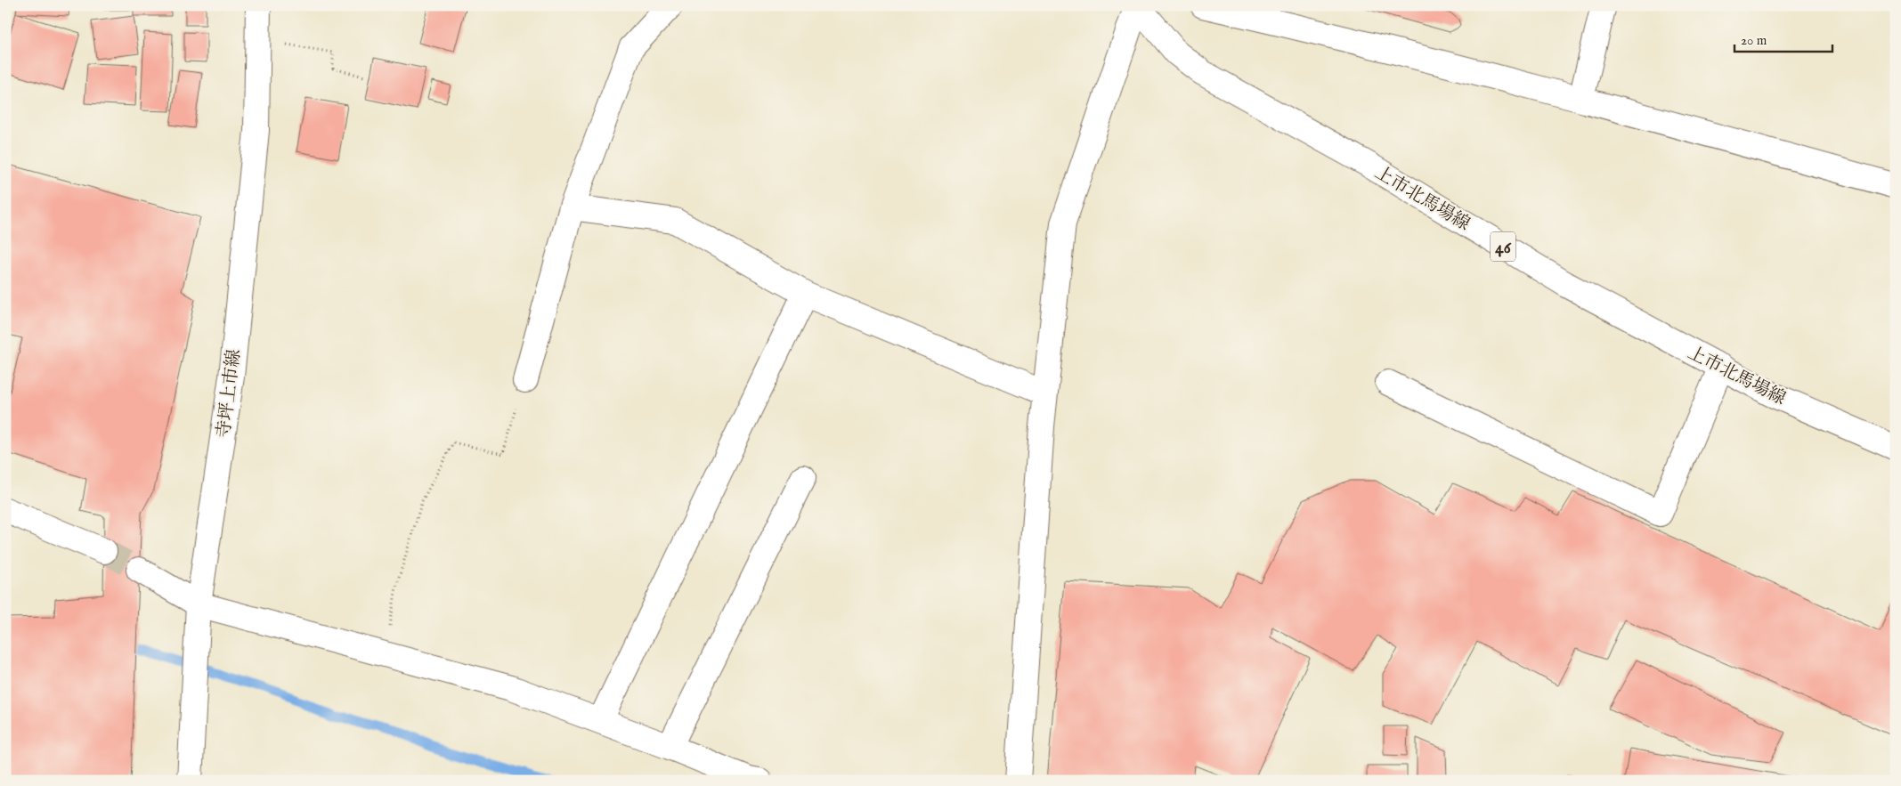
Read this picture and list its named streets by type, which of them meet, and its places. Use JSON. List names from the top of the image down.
{
  "streets": {
    "street": ["上市北馬場線", "46", "寺坪上市線"]
  },
  "scale_bar": "20 m"
}
